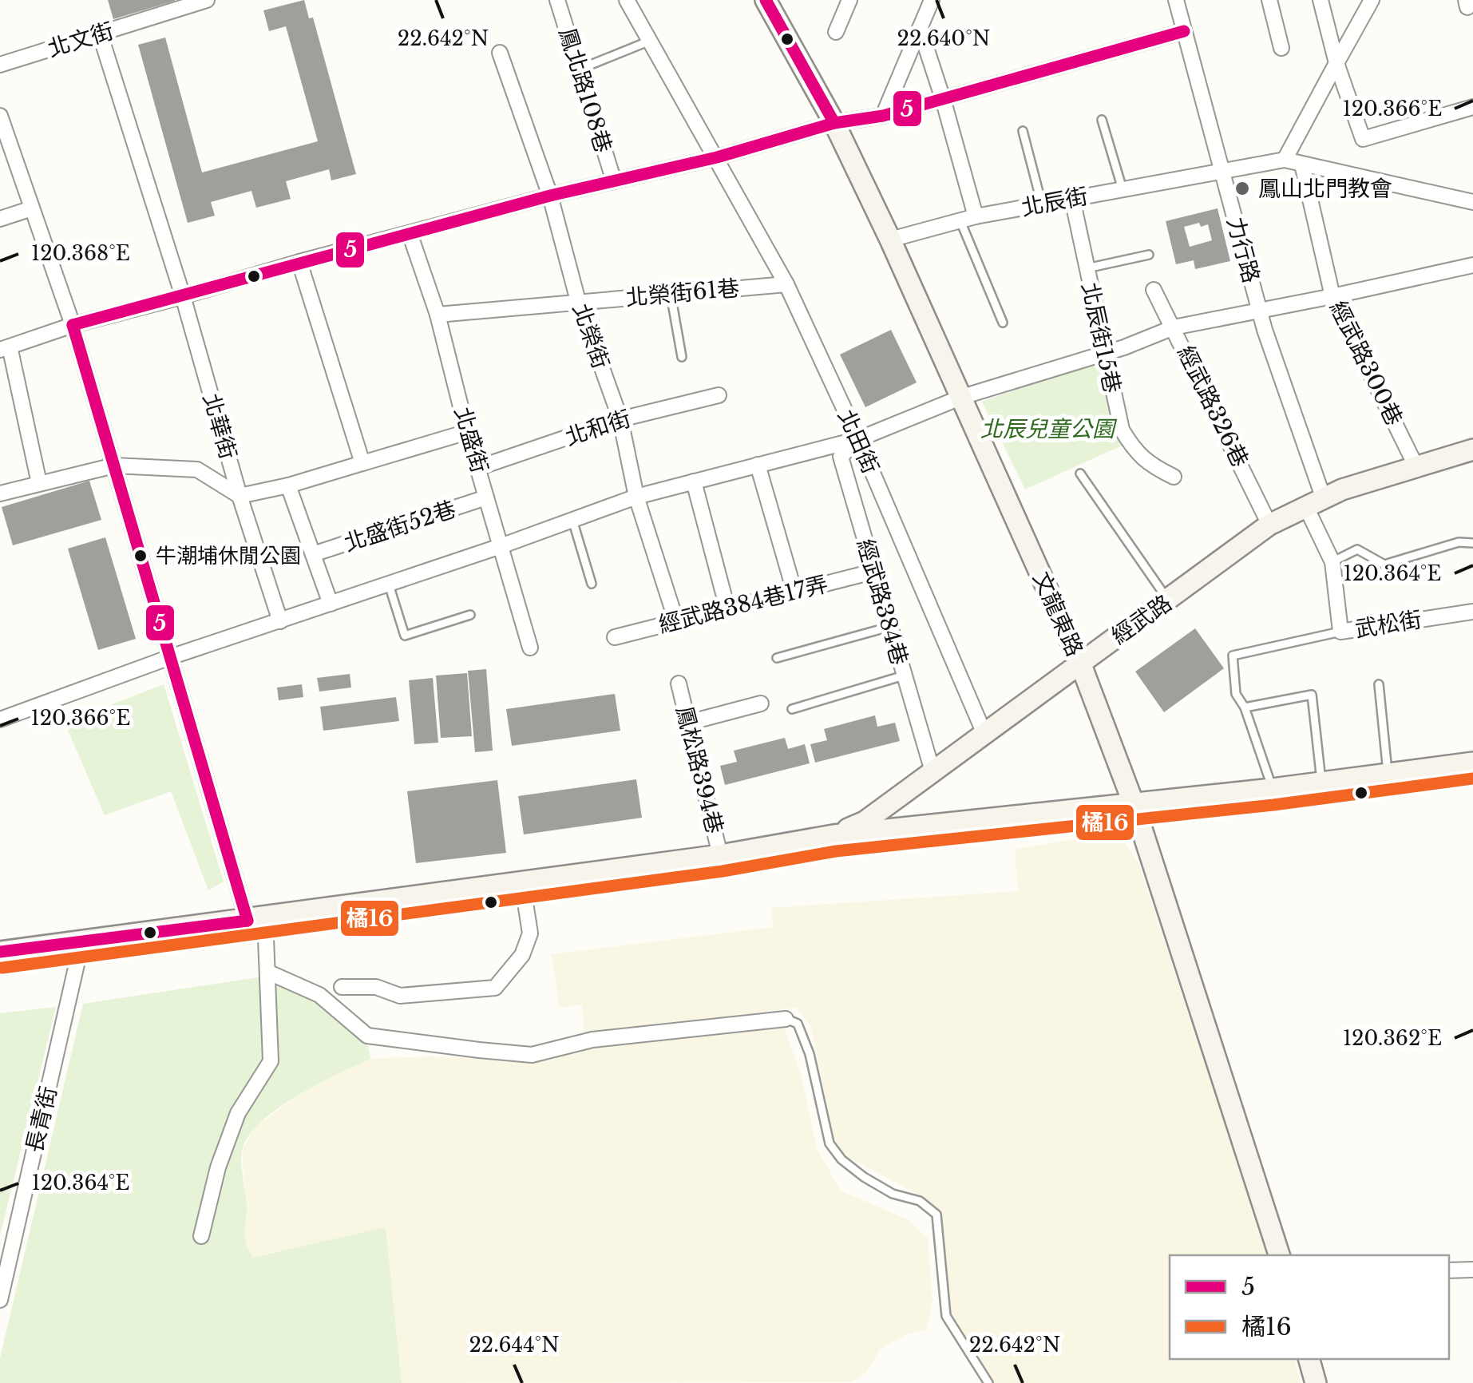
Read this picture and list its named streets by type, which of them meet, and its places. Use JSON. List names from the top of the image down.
{
  "streets": {
    "street": [
      "北文街",
      "鳳北路108巷",
      "北辰街",
      "力行路",
      "北榮街61巷",
      "北榮街",
      "北辰街15巷",
      "經武路300巷",
      "經武路326巷",
      "北華街",
      "北和街",
      "北盛街",
      "北田街",
      "北盛街52巷",
      "經武路384巷",
      "經武路384巷17弄",
      "文龍東路",
      "經武路",
      "武松街",
      "鳳松路394巷",
      "長青街"
    ]
  },
  "crossings": [
    ["北文街", "北華街"],
    ["北辰街", "力行路"],
    ["北辰街", "北辰街15巷"],
    ["北辰街", "文龍東路"],
    ["力行路", "經武路"],
    ["力行路", "武松街"],
    ["北榮街61巷", "北榮街"],
    ["北榮街61巷", "北盛街"],
    ["北榮街61巷", "北田街"],
    ["北榮街", "北和街"],
    ["北榮街", "經武路384巷17弄"],
    ["經武路300巷", "經武路"],
    ["經武路326巷", "經武路"],
    ["北和街", "北盛街"],
    ["北盛街", "北盛街52巷"],
    ["北田街", "經武路384巷"],
    ["北田街", "經武路"],
    ["經武路384巷", "經武路384巷17弄"],
    ["經武路384巷", "經武路"],
    ["文龍東路", "經武路"],
    ["經武路", "武松街"]
  ],
  "parks": ["北辰兒童公園"],
  "places": ["鳳山北門教會", "牛潮埔休閒公園"],
  "lines": ["transit line 5", "transit line 橘16"],
  "legend": ["5", "橘16"],
  "coordinates": [
    "22.642°N",
    "22.640°N",
    "120.366°E",
    "120.368°E",
    "120.364°E",
    "120.362°E",
    "22.644°N"
  ]
}
